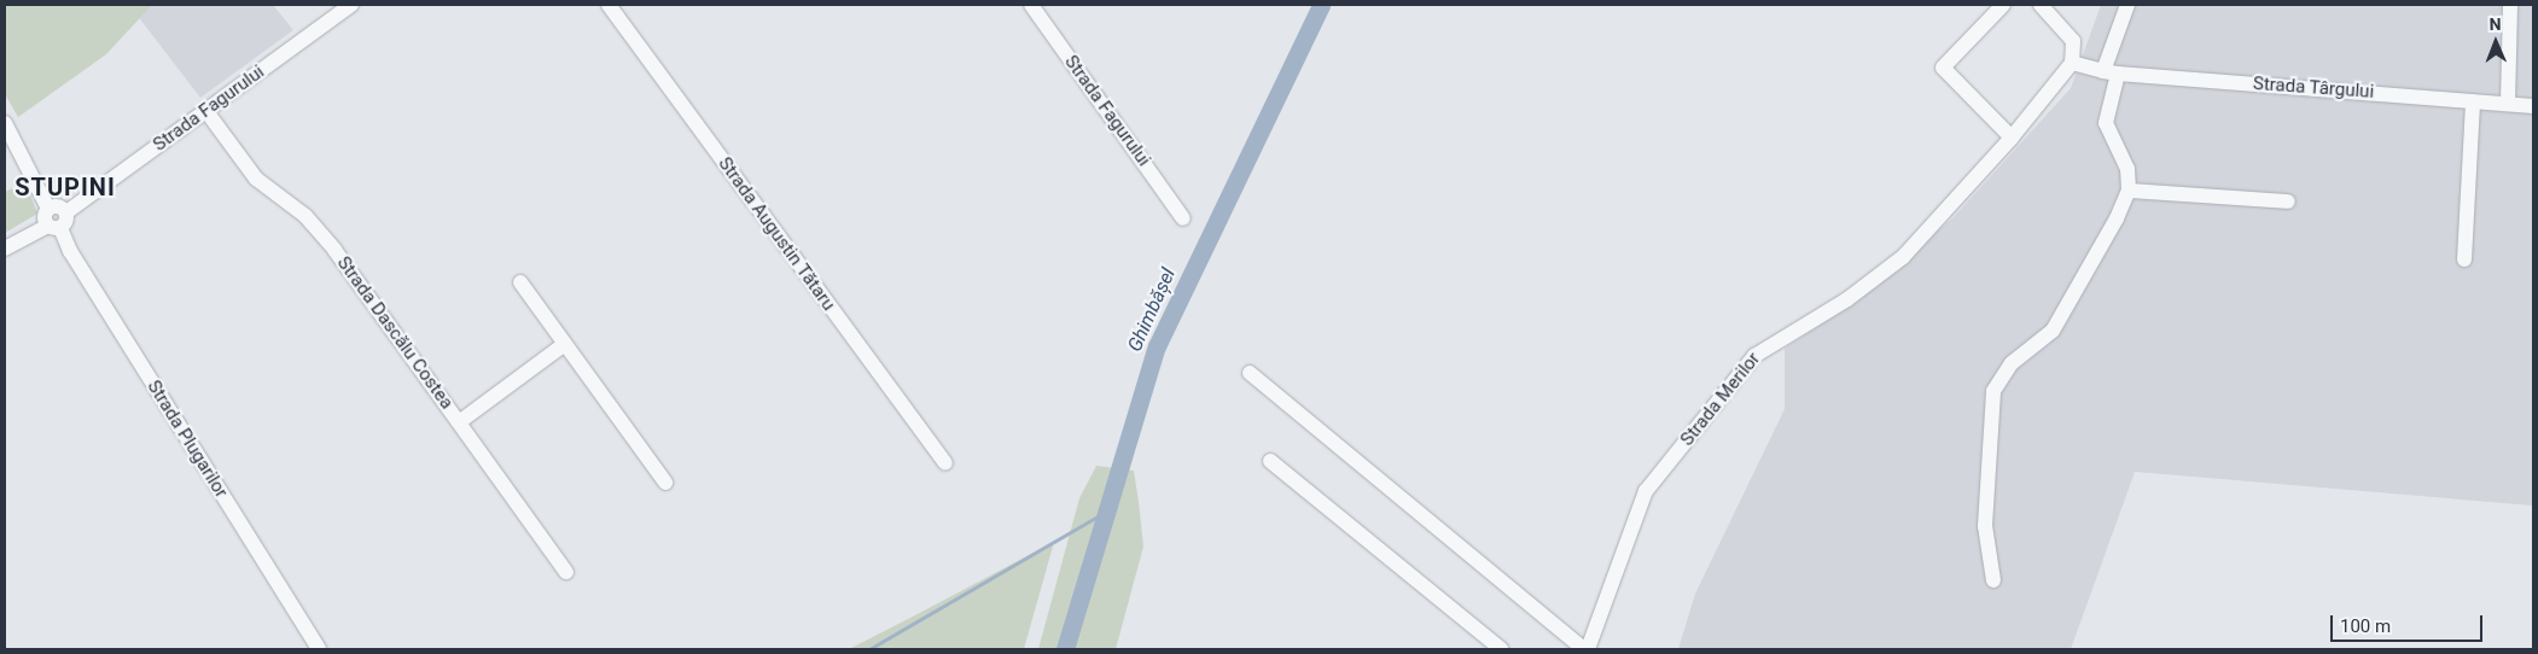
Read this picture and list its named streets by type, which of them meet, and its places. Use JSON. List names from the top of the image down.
{
  "streets": {
    "street": [
      "Strada Târgului",
      "Strada Fagurului",
      "Strada Augustin Tătaru",
      "Strada Dascălu Costea",
      "Strada Merilor",
      "Strada Plugarilor"
    ]
  },
  "crossings": [
    ["Strada Fagurului", "Strada Dascălu Costea"],
    ["Strada Fagurului", "Strada Plugarilor"]
  ],
  "districts": ["STUPINI"],
  "water": ["Ghimbășel"],
  "scale_bar": "100 m",
  "north": "top"
}
